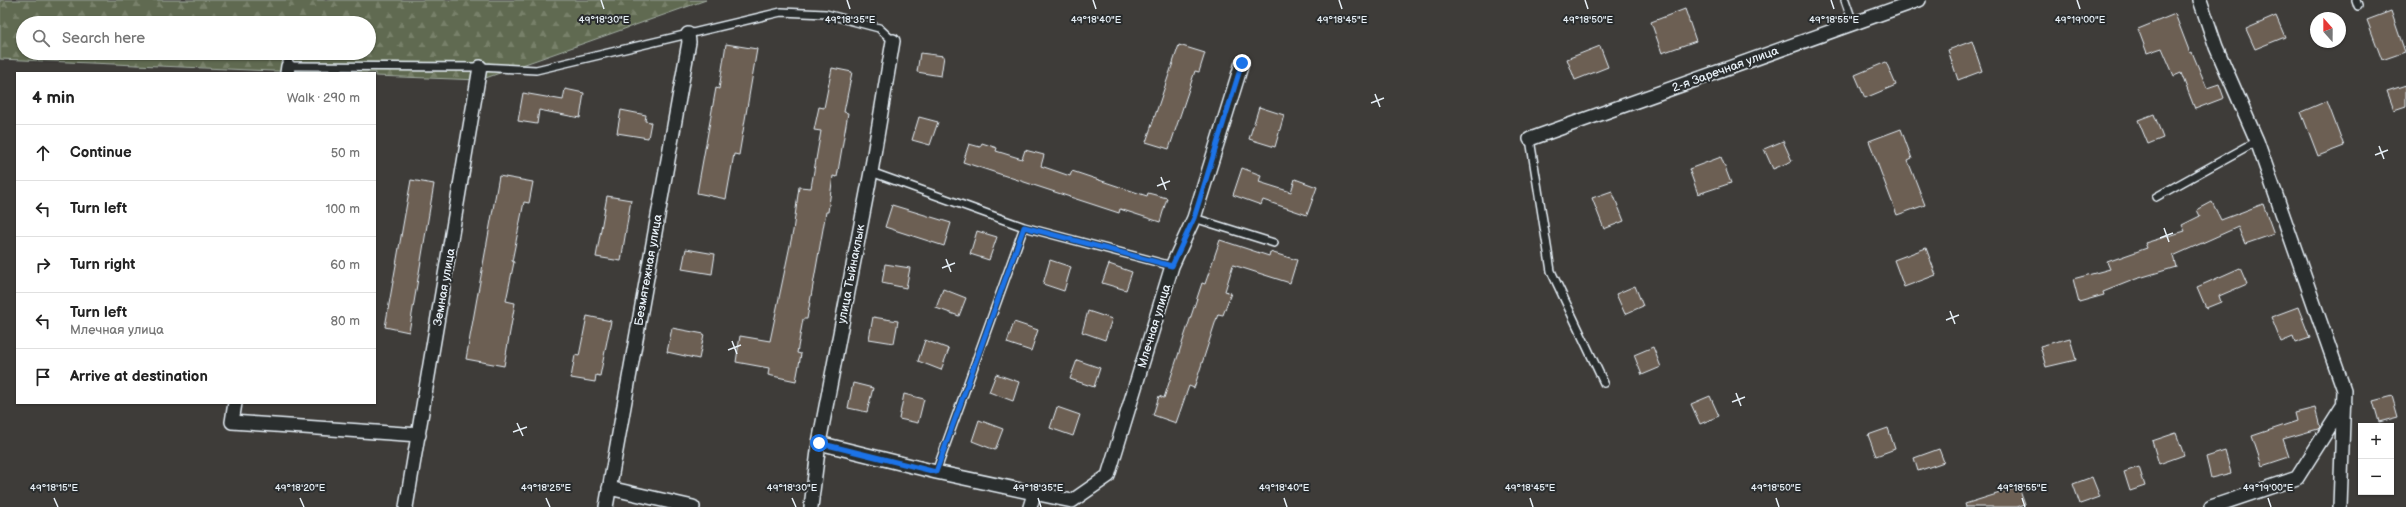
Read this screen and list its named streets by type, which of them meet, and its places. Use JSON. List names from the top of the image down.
{
  "streets": {
    "street": [
      "2-я Заречная улица",
      "Безмятежная улица",
      "улица Тыйнаклык",
      "Земная улица",
      "Млечная улица"
    ]
  },
  "crossings": [
    ["улица Тыйнаклык", "Млечная улица"]
  ],
  "north": "top",
  "page": {
    "search": "Search here",
    "heading": ["4 min", "Walk · 290 m"],
    "list": [
      ["Continue", "50 m"],
      ["Turn left", "100 m"],
      ["Turn right", "60 m"],
      ["Turn left", "Млечная улица", "80 m"],
      "Arrive at destination"
    ],
    "map_buttons": ["+", "−"]
  },
  "coordinates": [
    "49°18'30\"E",
    "49°18'35\"E",
    "49°18'40\"E",
    "49°18'45\"E",
    "49°18'50\"E",
    "49°18'55\"E",
    "49°19'00\"E",
    "49°18'15\"E",
    "49°18'20\"E",
    "49°18'25\"E"
  ]
}
